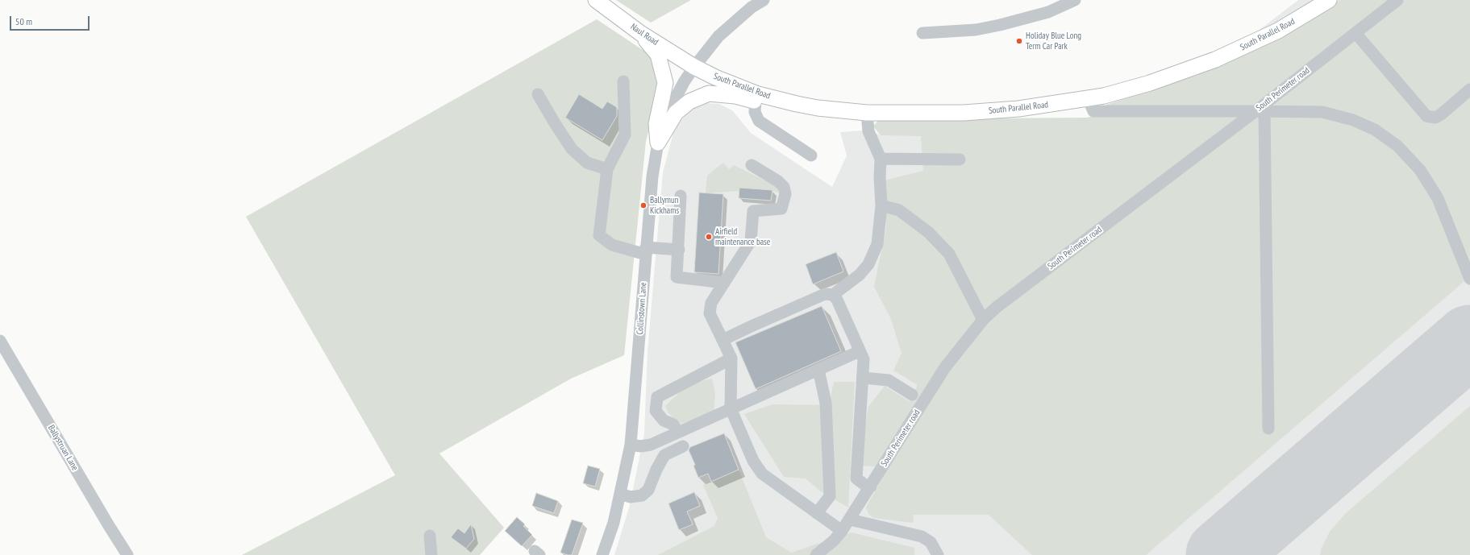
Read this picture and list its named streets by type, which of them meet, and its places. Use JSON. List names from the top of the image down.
{
  "streets": {
    "main road": ["Naul Road", "South Parallel Road"],
    "street": ["South Perimeter road", "Collinstown Lane", "Ballystruan Lane"]
  },
  "crossings": [
    ["Naul Road", "South Parallel Road"],
    ["Naul Road", "Collinstown Lane"],
    ["South Parallel Road", "Collinstown Lane"]
  ],
  "places": ["Holiday Blue Long Term Car Park", "Ballymun Kickhams", "Airfield maintenance base"],
  "scale_bar": "50 m"
}
